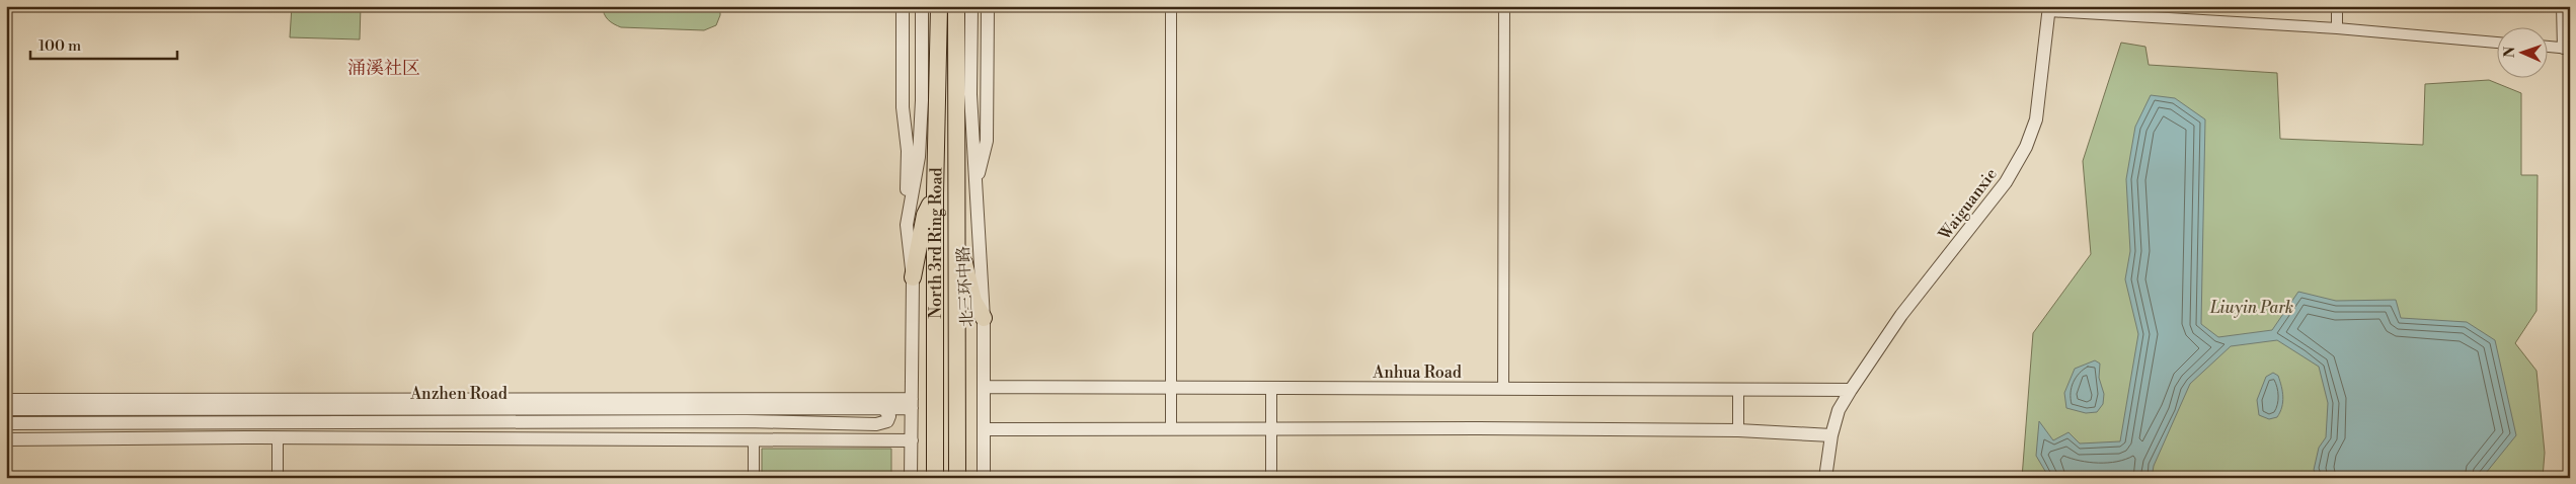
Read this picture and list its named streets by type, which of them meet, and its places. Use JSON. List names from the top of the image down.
{
  "streets": {
    "highway": ["North 3rd Ring Road"],
    "street": [
      "Waiguanxie",
      "北三环中路",
      "Anhua Road",
      "Anzhen Road"
    ]
  },
  "crossings": [
    ["Waiguanxie", "Anhua Road"],
    ["North 3rd Ring Road", "北三环中路"],
    ["北三环中路", "Anhua Road"]
  ],
  "districts": ["涌溪社区"],
  "parks": ["Liuyin Park"],
  "scale_bar": "100 m",
  "north": "left"
}
